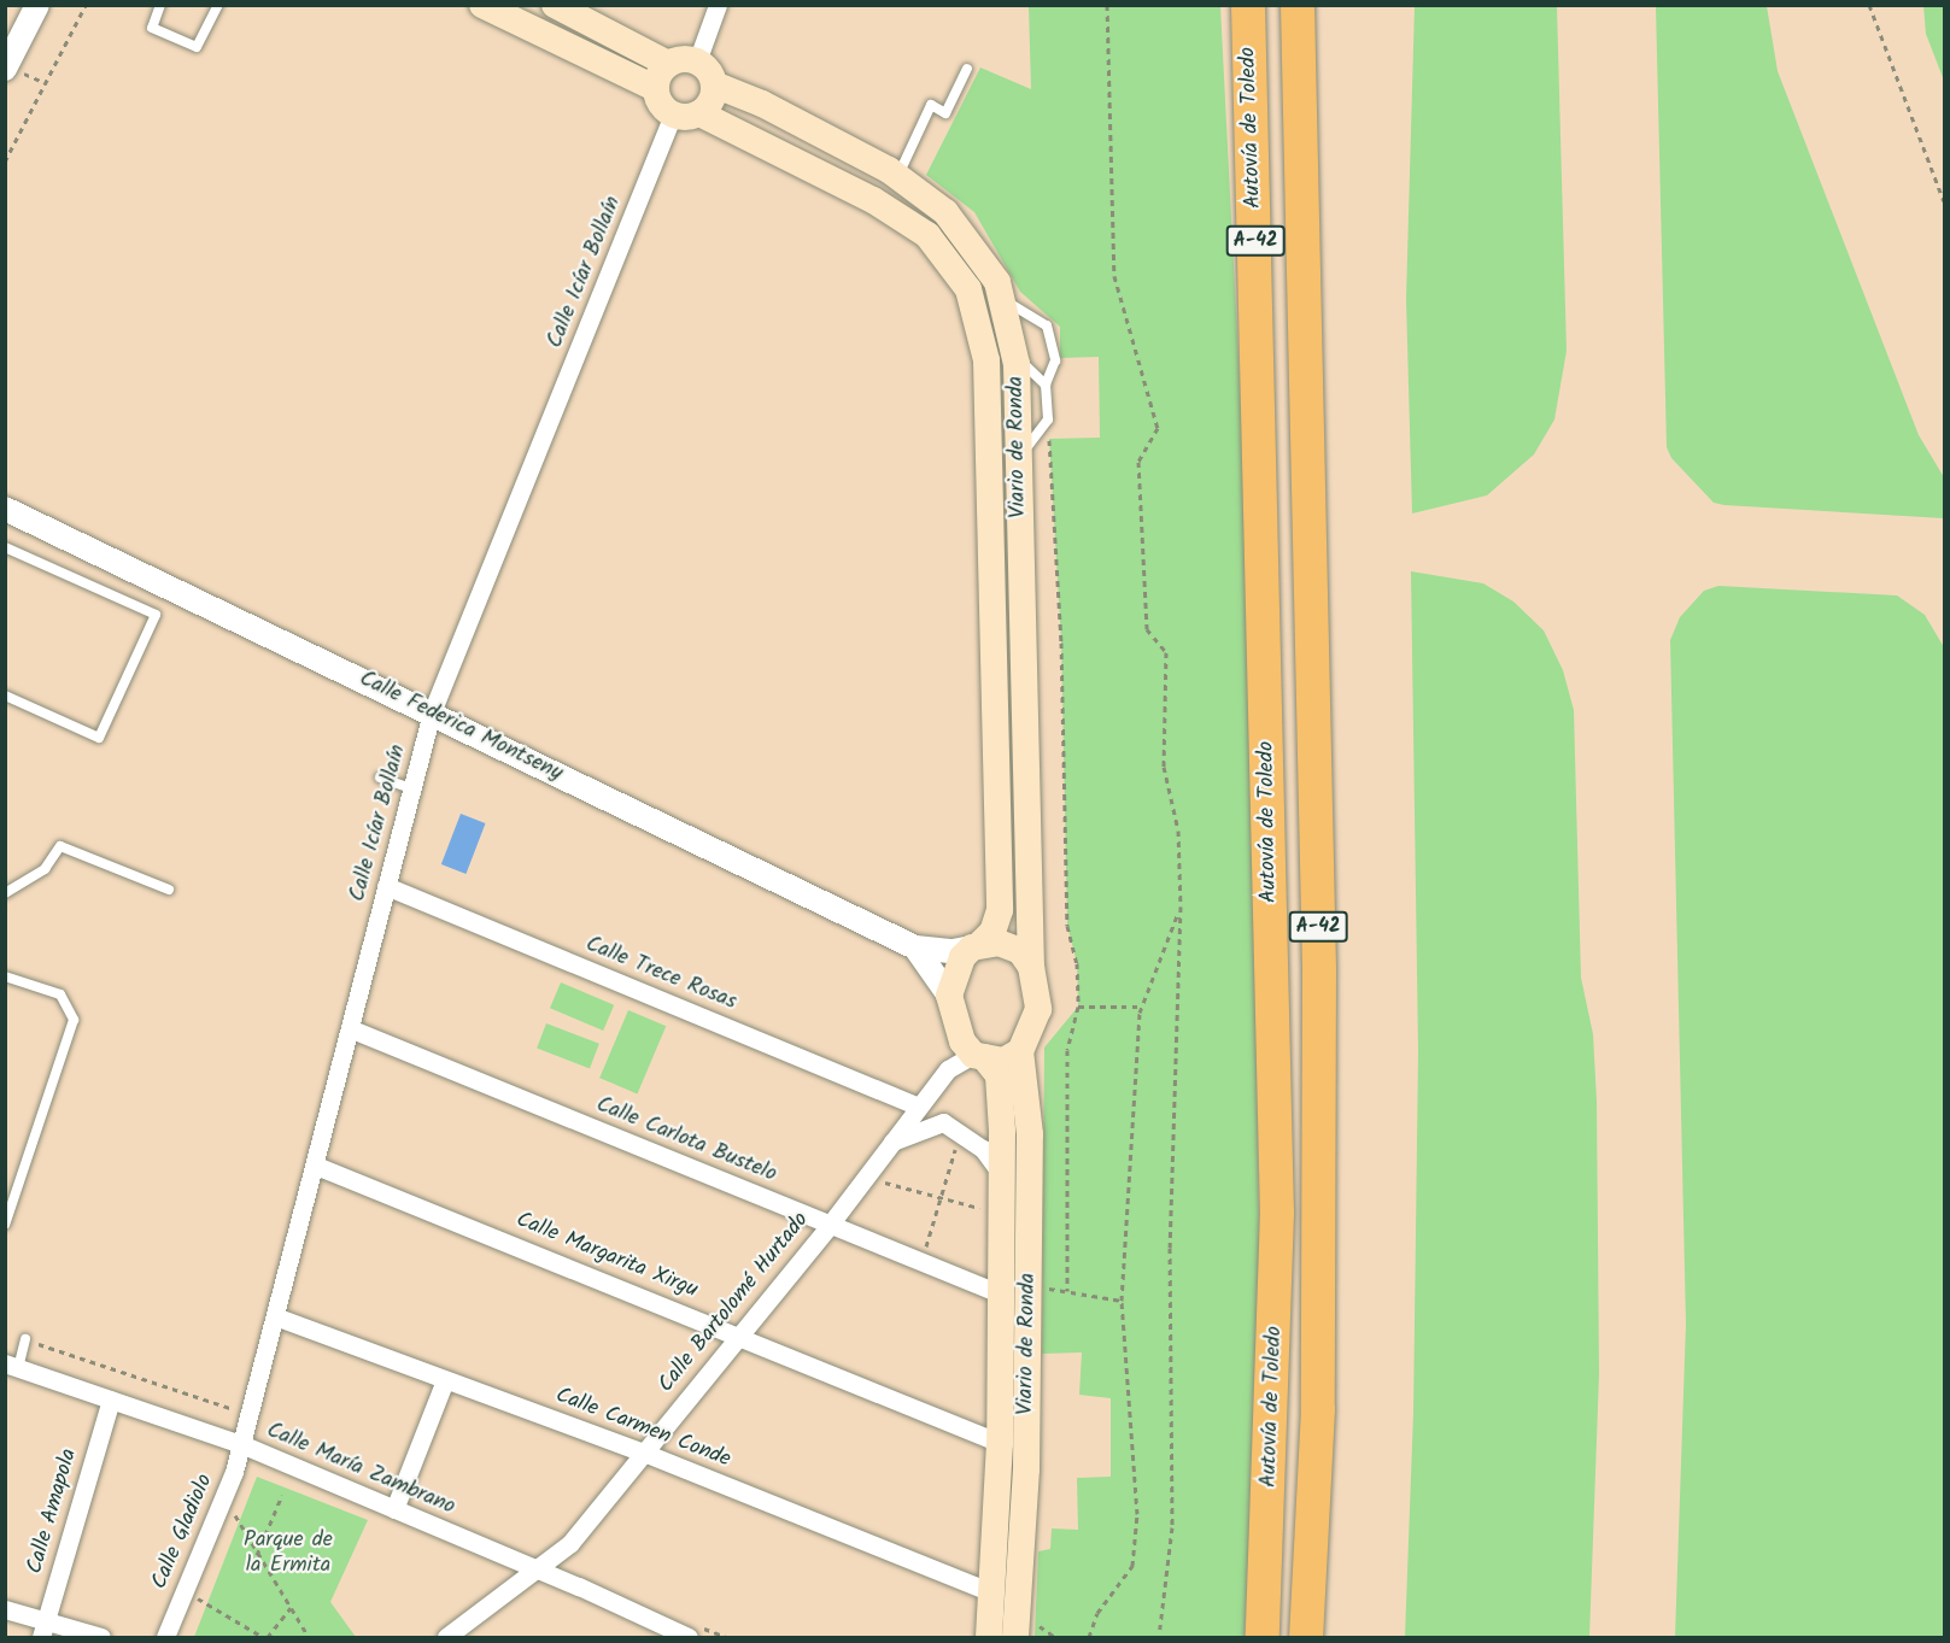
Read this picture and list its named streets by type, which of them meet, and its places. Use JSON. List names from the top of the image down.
{
  "streets": {
    "highway": ["Autovía de Toledo", "A-42"],
    "main road": ["Viario de Ronda"],
    "street": [
      "Calle Icíar Bollaín",
      "Calle Federica Montseny",
      "Calle Trece Rosas",
      "Calle Carlota Bustelo",
      "Calle Margarita Xirgu",
      "Calle Bartolomé Hurtado",
      "Calle Carmen Conde",
      "Calle María Zambrano",
      "Calle Amapola",
      "Calle Gladiolo"
    ]
  },
  "crossings": [
    ["Calle Icíar Bollaín", "Viario de Ronda"],
    ["Calle Icíar Bollaín", "Calle Federica Montseny"],
    ["Calle Icíar Bollaín", "Calle Trece Rosas"],
    ["Calle Icíar Bollaín", "Calle Carlota Bustelo"],
    ["Calle Icíar Bollaín", "Calle Margarita Xirgu"],
    ["Calle Icíar Bollaín", "Calle Carmen Conde"],
    ["Calle Icíar Bollaín", "Calle María Zambrano"],
    ["Calle Icíar Bollaín", "Calle Gladiolo"],
    ["Viario de Ronda", "Calle Federica Montseny"],
    ["Viario de Ronda", "Calle Carlota Bustelo"],
    ["Viario de Ronda", "Calle Margarita Xirgu"],
    ["Viario de Ronda", "Calle Bartolomé Hurtado"],
    ["Viario de Ronda", "Calle Carmen Conde"],
    ["Calle Federica Montseny", "Calle Bartolomé Hurtado"],
    ["Calle Trece Rosas", "Calle Bartolomé Hurtado"],
    ["Calle Carlota Bustelo", "Calle Bartolomé Hurtado"],
    ["Calle Margarita Xirgu", "Calle Bartolomé Hurtado"],
    ["Calle Bartolomé Hurtado", "Calle Carmen Conde"],
    ["Calle Bartolomé Hurtado", "Calle María Zambrano"],
    ["Calle María Zambrano", "Calle Amapola"],
    ["Calle María Zambrano", "Calle Gladiolo"]
  ],
  "parks": ["Parque de la Ermita"]
}
